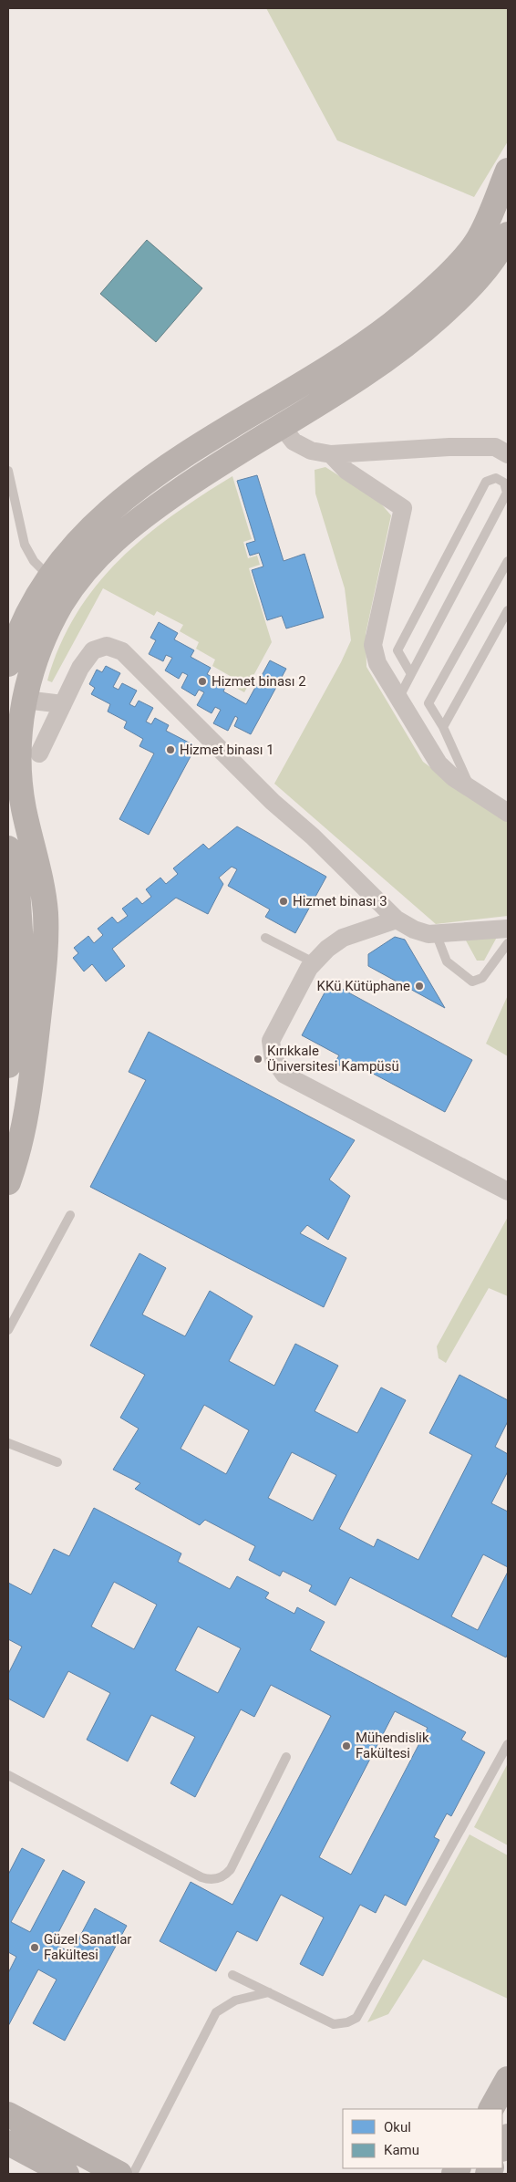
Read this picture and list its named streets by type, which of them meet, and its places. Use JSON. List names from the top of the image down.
{
  "places": [
    "Hizmet binası 2",
    "Hizmet binası 1",
    "Hizmet binası 3",
    "KKü Kütüphane",
    "Kırıkkale Üniversitesi Kampüsü",
    "Mühendislik Fakültesi",
    "Güzel Sanatlar Fakültesi"
  ],
  "legend": ["Okul", "Kamu"]
}
